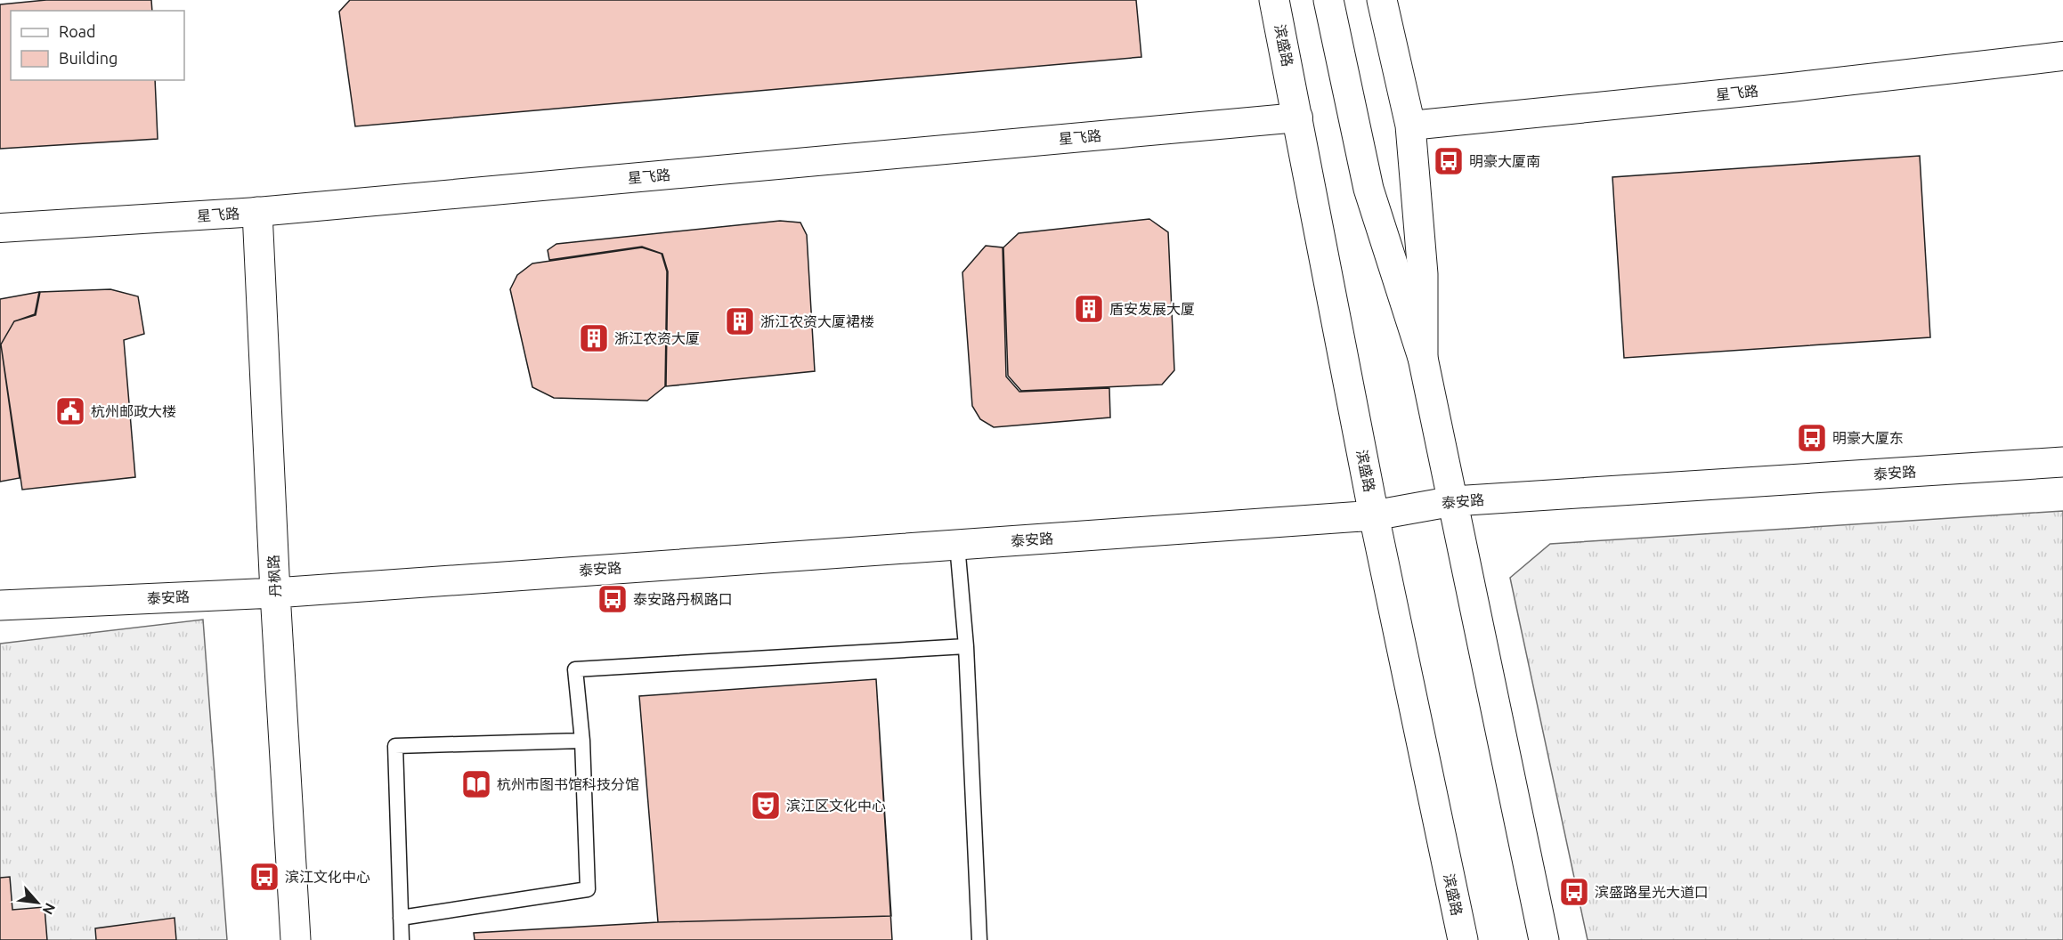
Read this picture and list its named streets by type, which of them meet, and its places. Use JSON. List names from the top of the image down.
{
  "streets": {
    "main road": ["滨盛路", "泰安路", "丹枫路"],
    "street": ["星飞路"]
  },
  "crossings": [
    ["滨盛路", "星飞路"],
    ["滨盛路", "泰安路"],
    ["星飞路", "丹枫路"],
    ["泰安路", "丹枫路"]
  ],
  "places": {
    "bus stop": [
      "明豪大厦南",
      "明豪大厦东",
      "泰安路丹枫路口",
      "滨江文化中心",
      "滨盛路星光大道口"
    ],
    "building": ["盾安发展大厦", "浙江农资大厦裙楼", "浙江农资大厦"],
    "public building": ["杭州邮政大楼"],
    "library": ["杭州市图书馆科技分馆"],
    "theatre": ["滨江区文化中心"]
  },
  "legend": ["Road", "Building"],
  "north": "bottom right"
}
